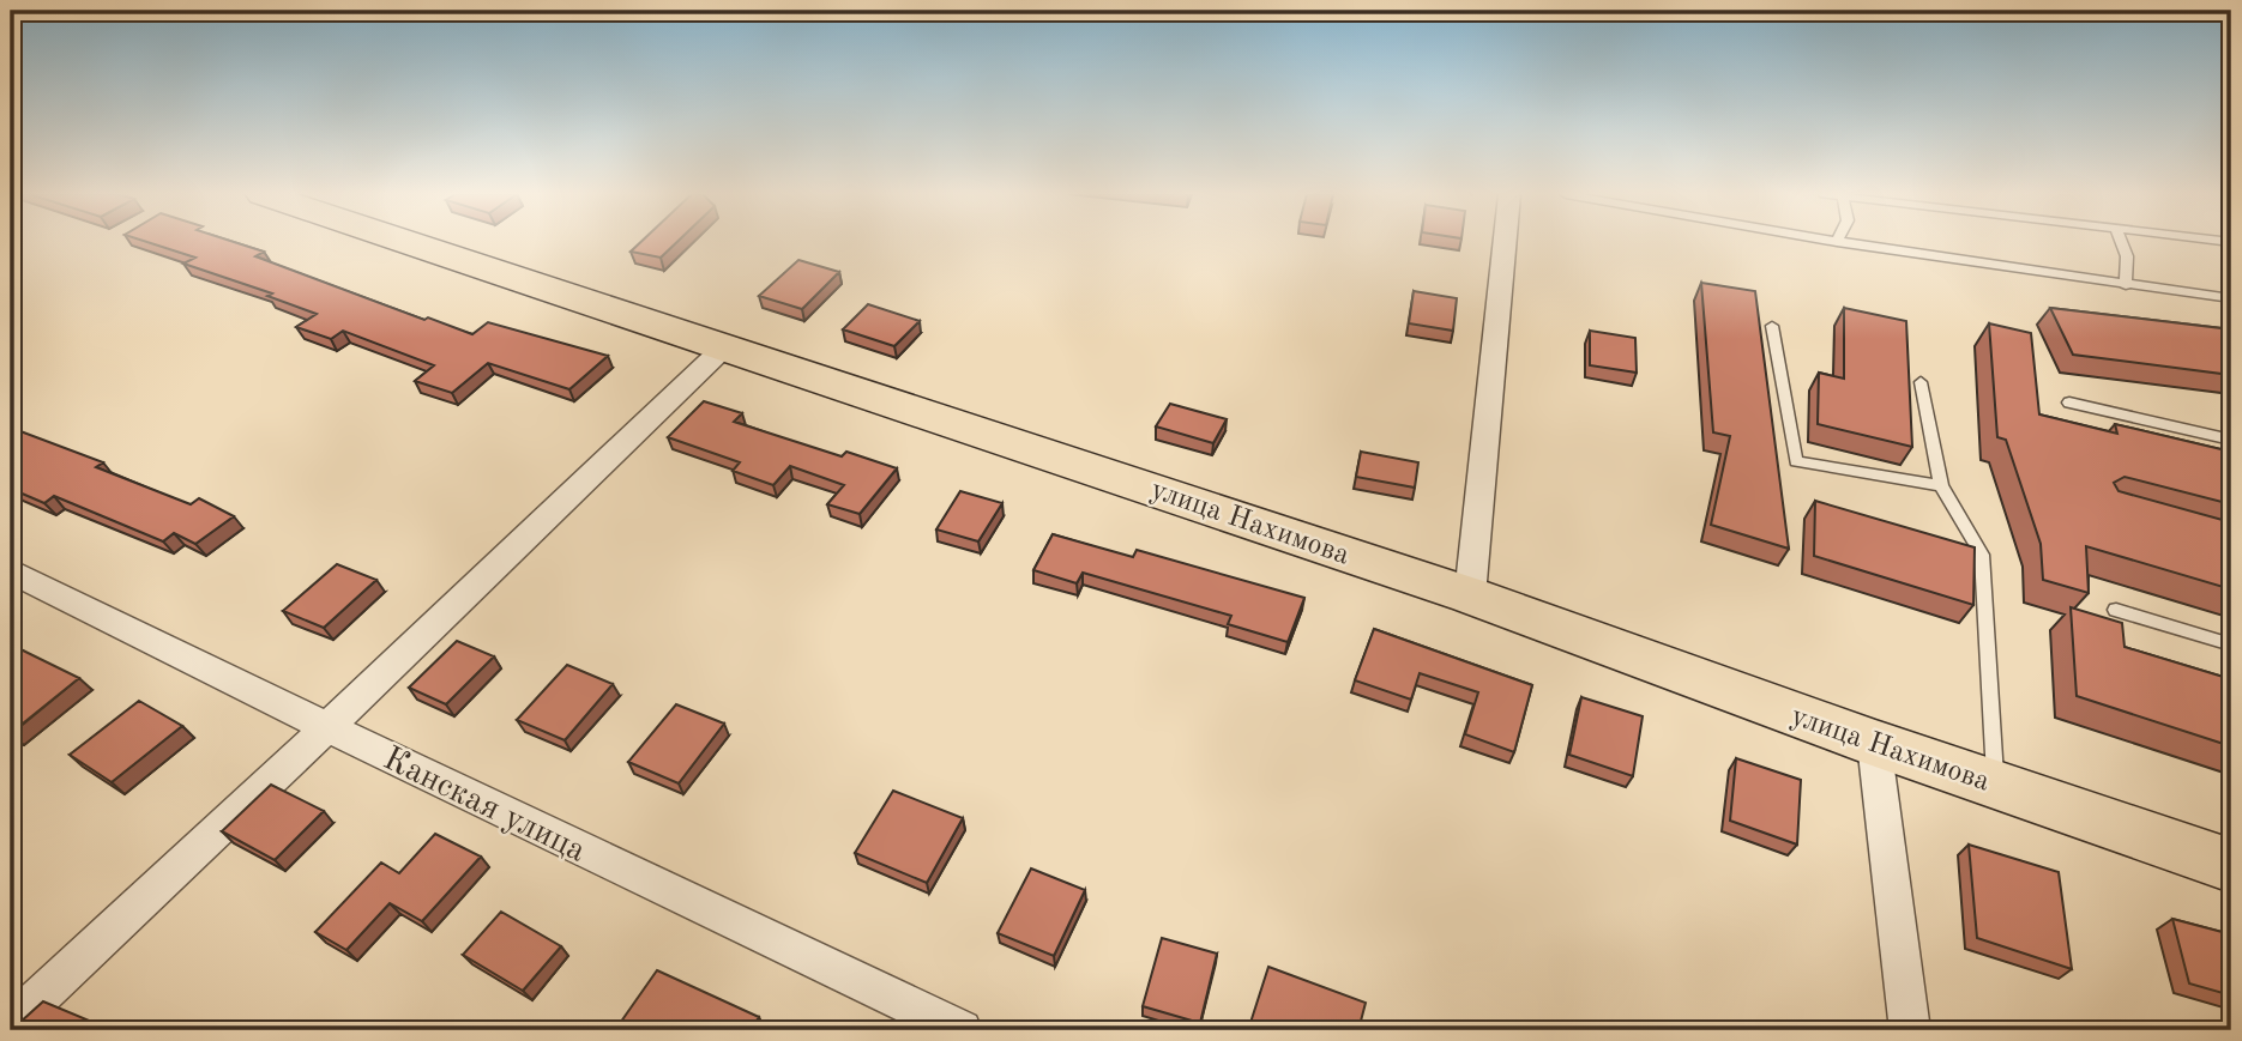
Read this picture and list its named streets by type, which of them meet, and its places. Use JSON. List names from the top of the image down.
{
  "streets": {
    "main road": ["улица Нахимова"],
    "street": ["Канская улица"]
  }
}
